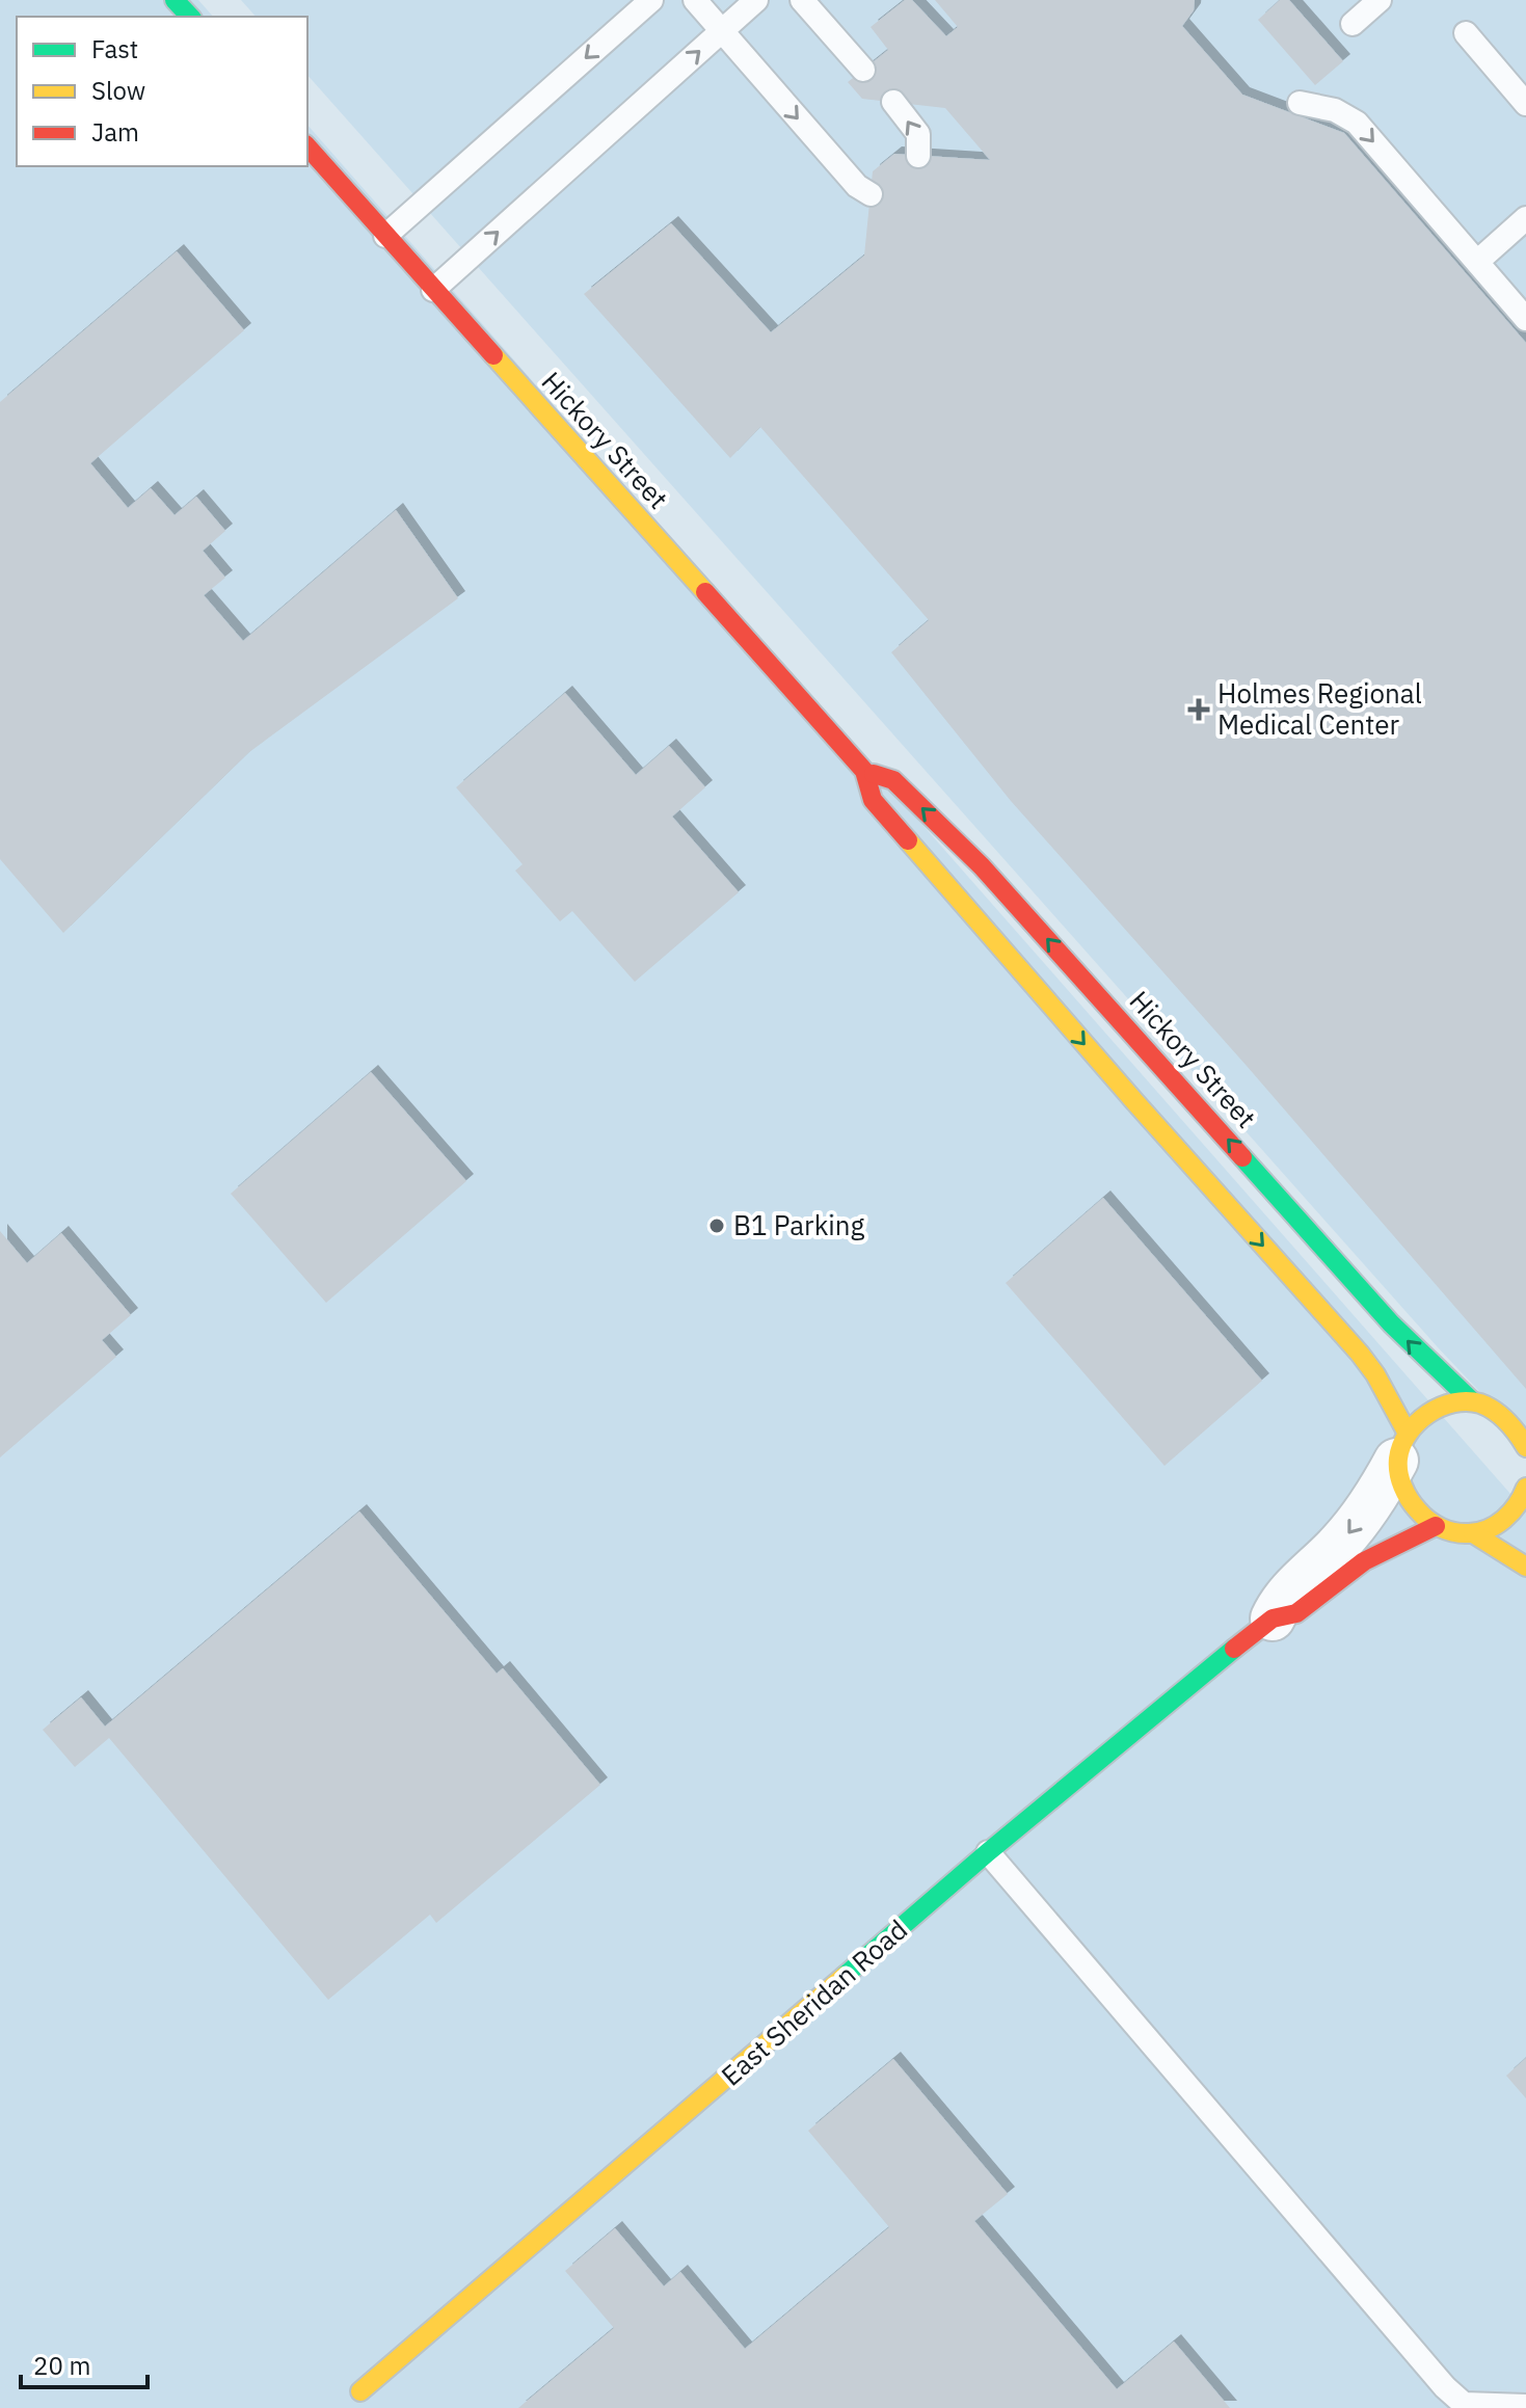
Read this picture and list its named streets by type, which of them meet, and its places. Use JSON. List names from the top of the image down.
{
  "streets": {
    "street": ["Hickory Street", "East Sheridan Road"]
  },
  "crossings": [
    ["Hickory Street", "East Sheridan Road"]
  ],
  "places": {
    "health": ["Holmes Regional Medical Center"],
    "other": ["B1 Parking"]
  },
  "legend": ["Fast", "Slow", "Jam"],
  "scale_bar": "20 m"
}
